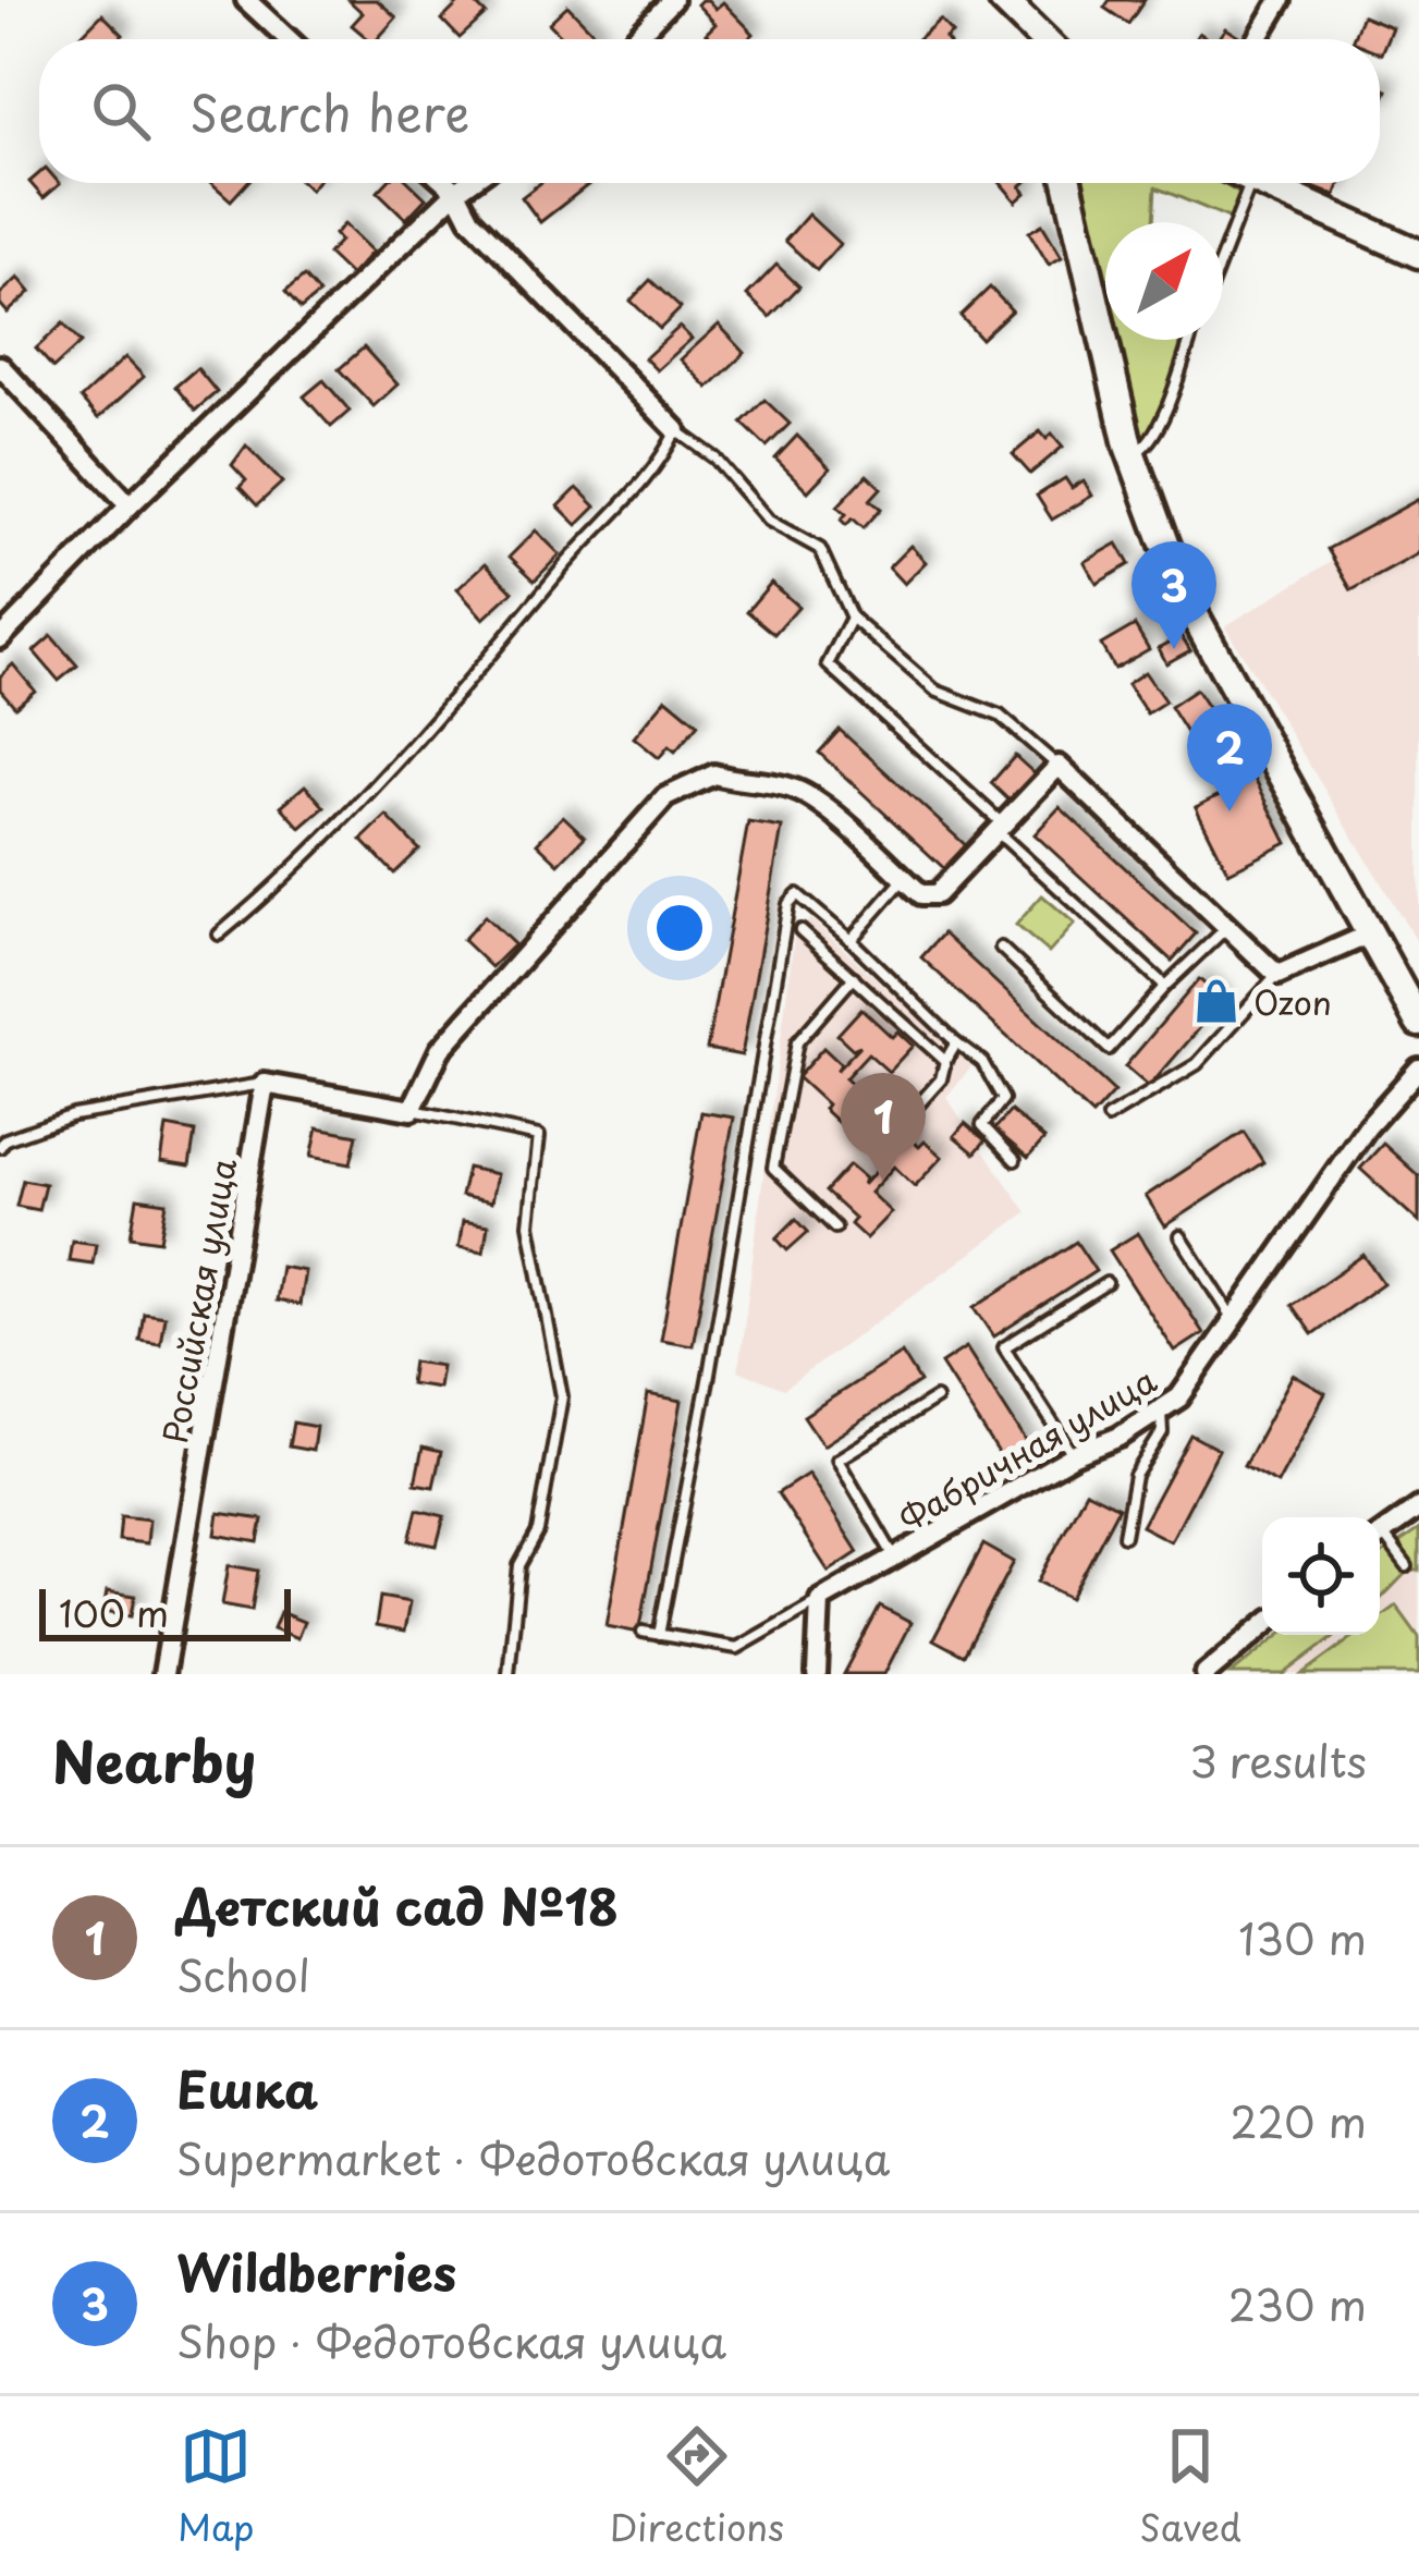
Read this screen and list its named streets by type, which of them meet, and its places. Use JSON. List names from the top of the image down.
{
  "streets": {
    "street": ["Российская улица", "Фабричная улица"]
  },
  "places": {
    "shop": ["Ozon"]
  },
  "scale_bar": "100 m",
  "north": "top right",
  "page": {
    "search": "Search here",
    "pins": ["3", "2", "1"],
    "scale": "100 m",
    "heading": ["Nearby", "3 results"],
    "list": [
      {
        "mark": "1",
        "name": "Детский сад №18",
        "note": "School",
        "value": "130 m"
      },
      {
        "mark": "2",
        "name": "Ешка",
        "note": "Supermarket · Федотовская улица",
        "value": "220 m"
      },
      {
        "mark": "3",
        "name": "Wildberries",
        "note": "Shop · Федотовская улица",
        "value": "230 m"
      }
    ],
    "nav": ["Map", "Directions", "Saved"]
  }
}
